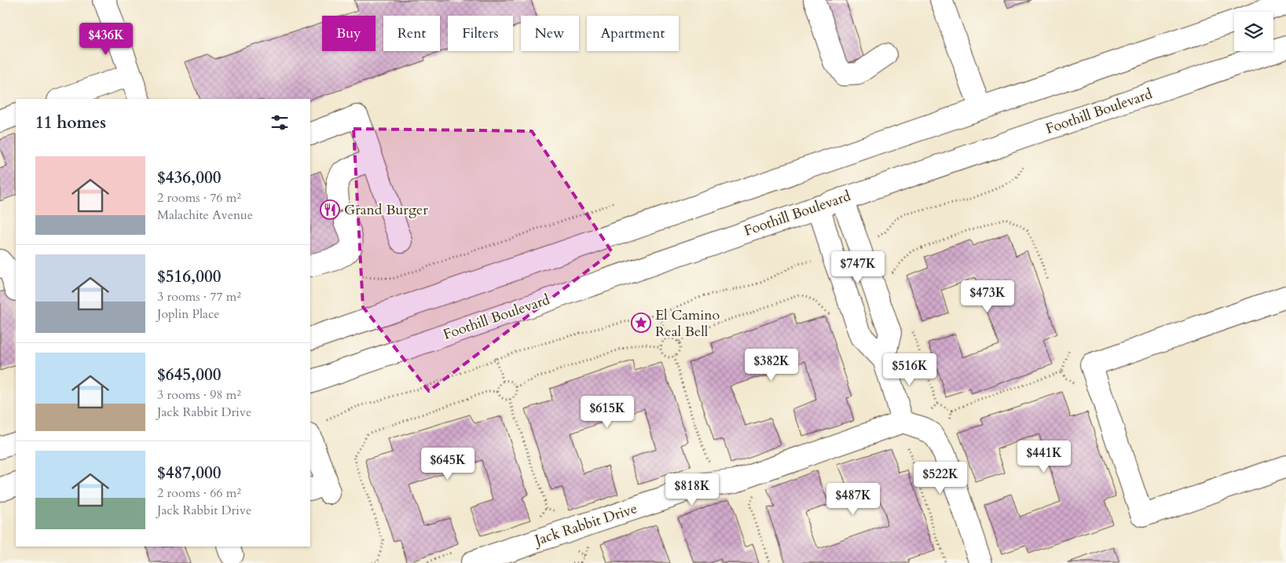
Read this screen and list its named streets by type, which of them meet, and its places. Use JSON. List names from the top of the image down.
{
  "streets": {
    "main road": ["Foothill Boulevard", "Jack Rabbit Drive"]
  },
  "places": {
    "restaurant": ["Grand Burger"],
    "place": ["El Camino Real Bell"]
  },
  "page": {
    "chip": [
      "Buy",
      "Rent",
      "Filters",
      "New",
      "Apartment"
    ],
    "price": [
      "$436K",
      "$747K",
      "$473K",
      "$382K",
      "$516K",
      "$615K",
      "$441K",
      "$645K",
      "$522K",
      "$818K",
      "$487K"
    ],
    "heading": "11 homes",
    "list": [
      {
        "name": "$436,000",
        "note": "2 rooms · 76 m² · Malachite Avenue"
      },
      {
        "name": "$516,000",
        "note": "3 rooms · 77 m² · Joplin Place"
      },
      {
        "name": "$645,000",
        "note": "3 rooms · 98 m² · Jack Rabbit Drive"
      },
      {
        "name": "$487,000",
        "note": "2 rooms · 66 m² · Jack Rabbit Drive"
      }
    ]
  }
}
